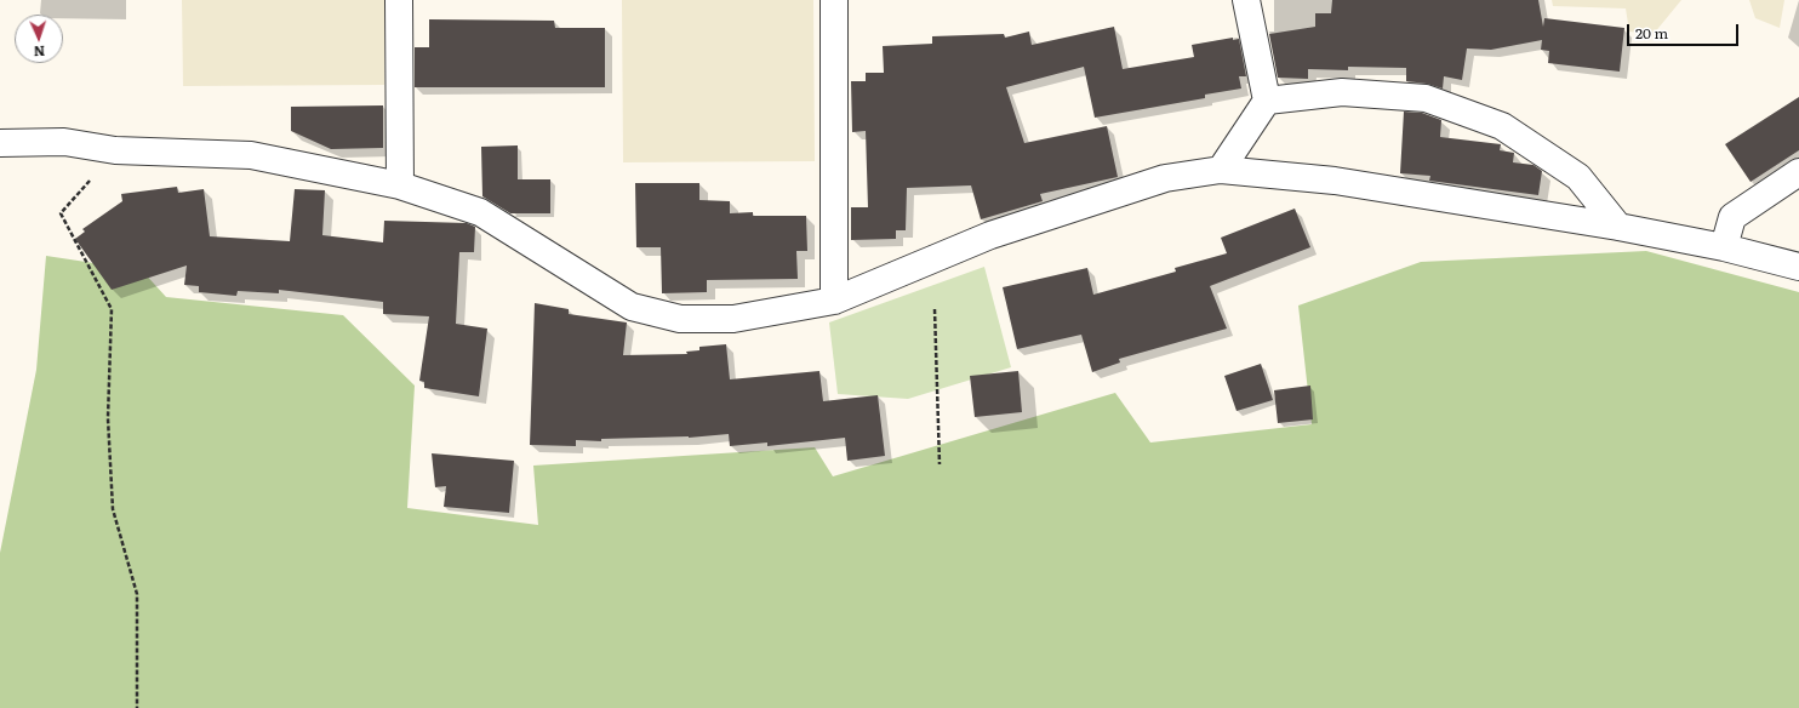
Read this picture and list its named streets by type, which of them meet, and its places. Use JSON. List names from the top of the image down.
{
  "scale_bar": "20 m",
  "north": "bottom"
}
